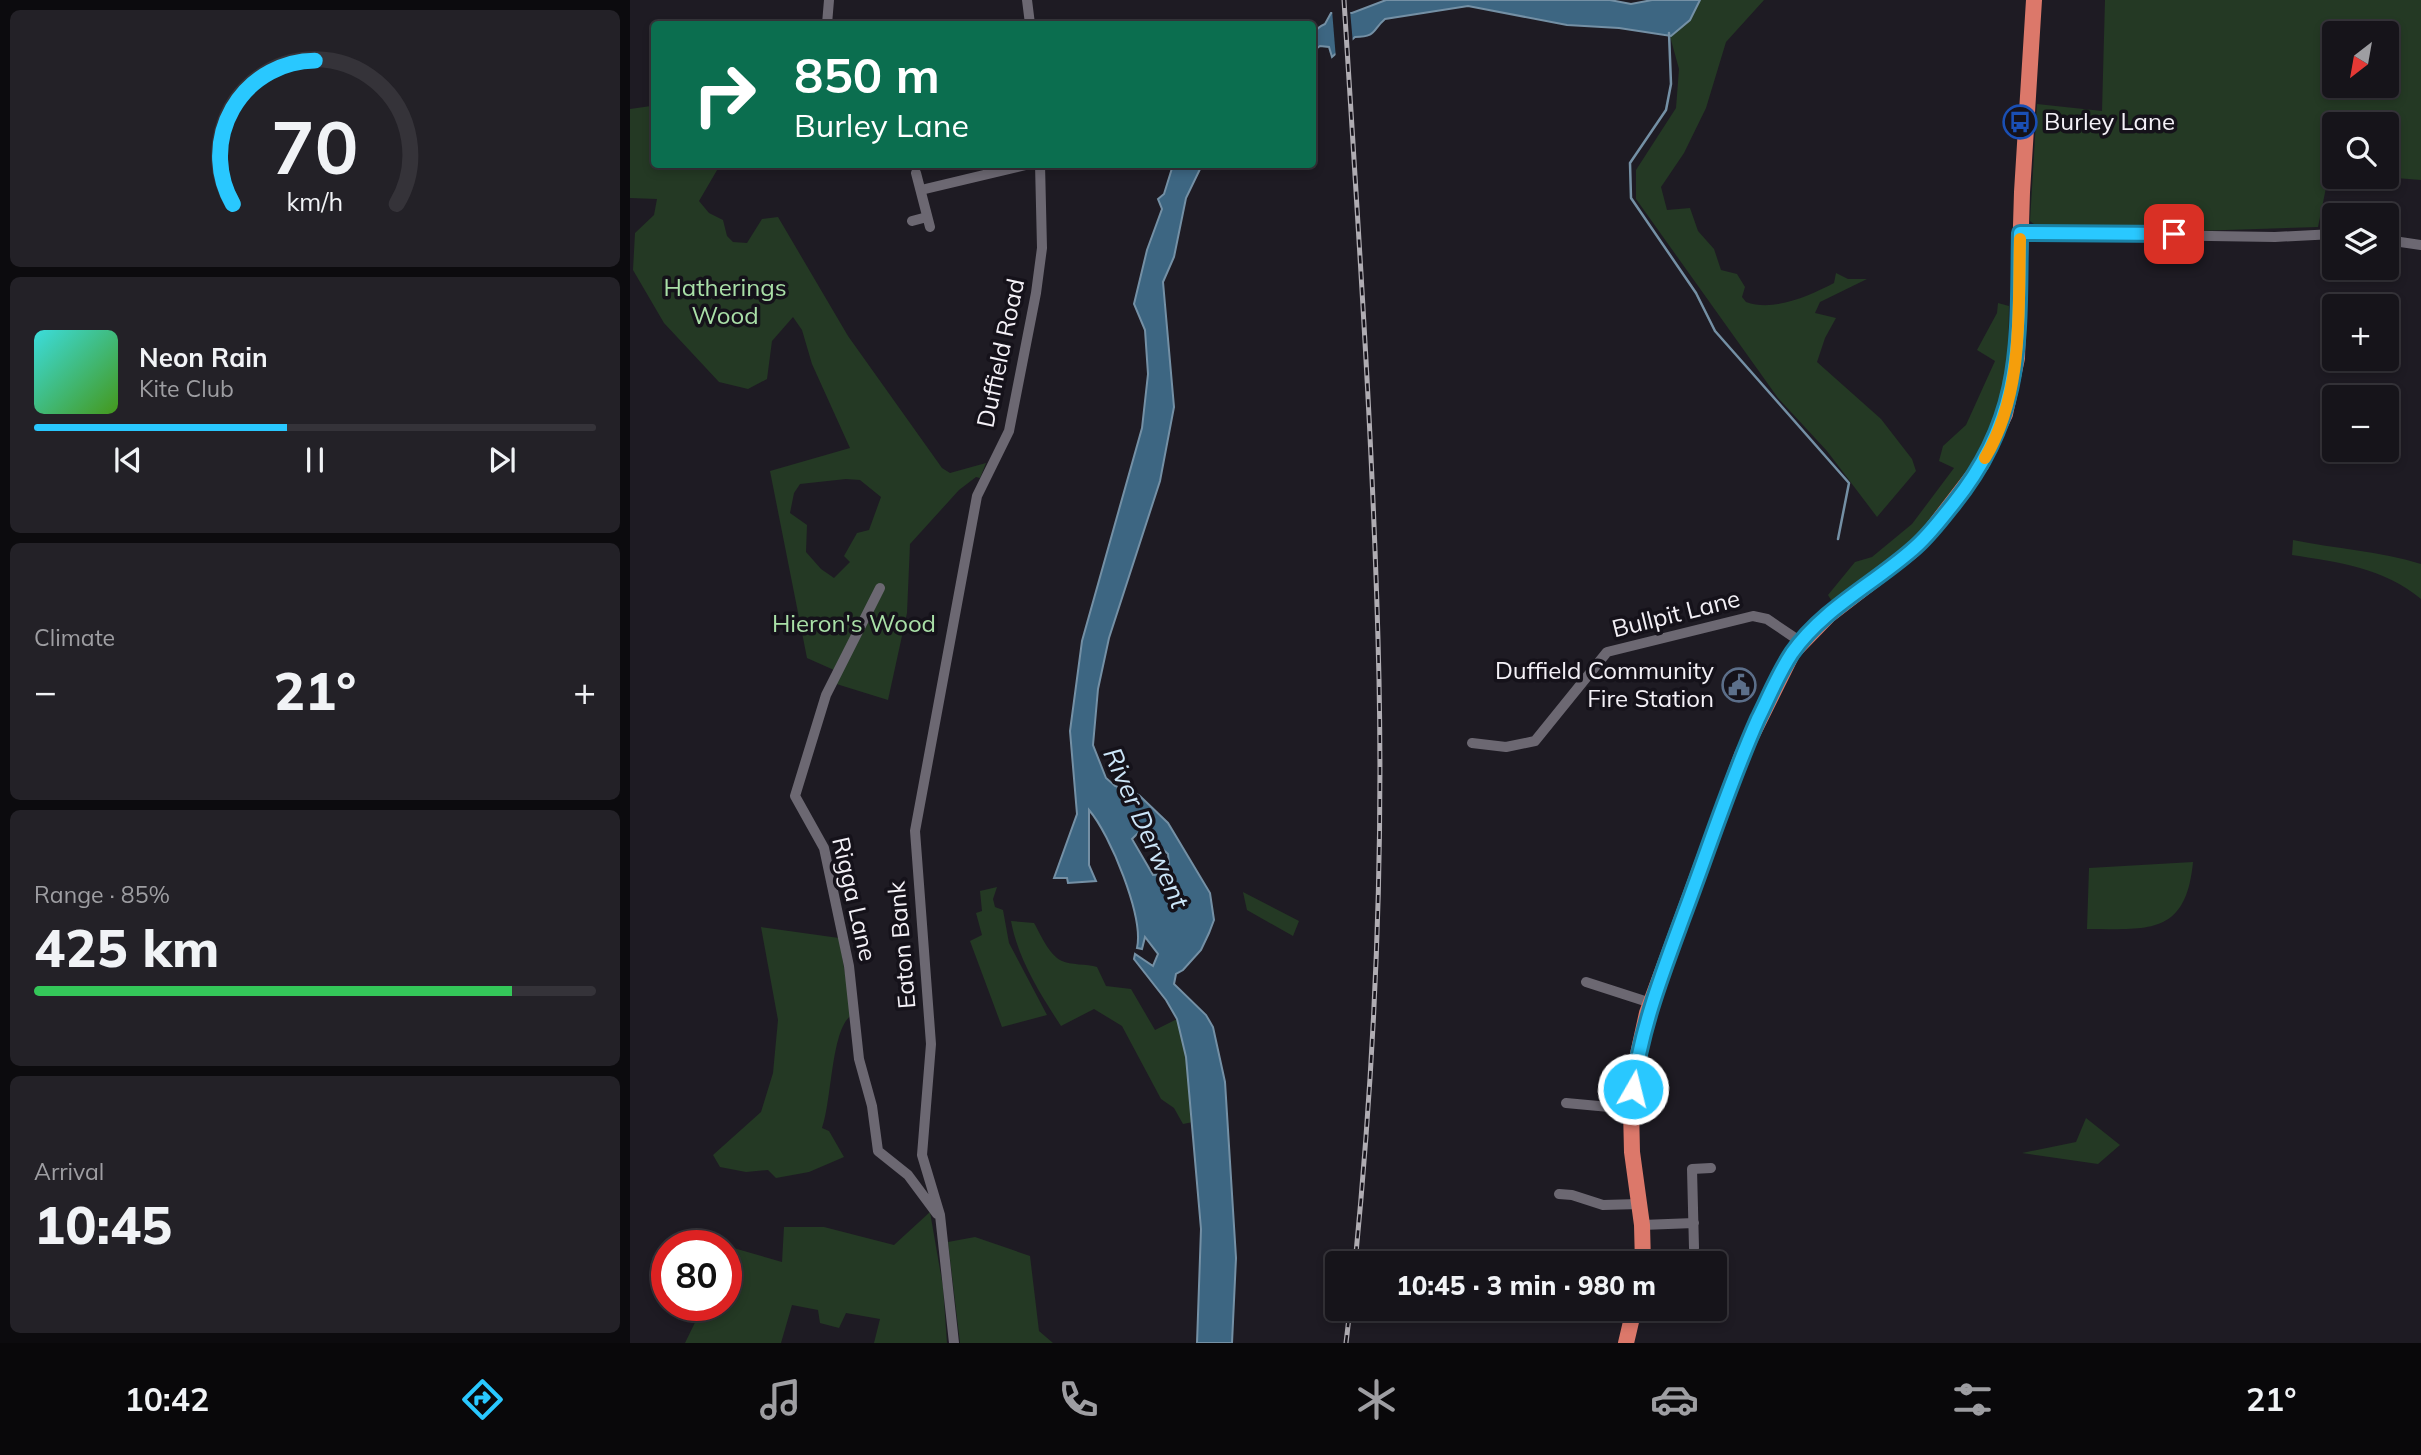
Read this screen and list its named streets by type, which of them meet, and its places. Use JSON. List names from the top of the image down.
{
  "streets": {
    "street": [
      "Duffield Road",
      "Bullpit Lane",
      "Rigga Lane",
      "Eaton Bank"
    ]
  },
  "crossings": [
    ["Duffield Road", "Eaton Bank"],
    ["Rigga Lane", "Eaton Bank"]
  ],
  "water": ["River Derwent"],
  "parks": ["Hatherings Wood", "Hieron's Wood"],
  "places": {
    "bus stop": ["Burley Lane"],
    "public building": ["Duffield Community Fire Station"]
  },
  "north": "bottom left",
  "page": {
    "map_buttons": ["+", "−"],
    "turn": ["850 m", "Burley Lane"],
    "song": ["Neon Rain", "Kite Club"],
    "tile": [
      "Climate",
      ["Range · 85%", "425 km"],
      ["Arrival", "10:45"]
    ],
    "heat": ["−", "21°", "+"],
    "limit": "80",
    "trip": "10:45 · 3 min · 980 m",
    "tabs": ["10:42", "21°"],
    "gauge": ["70", "km/h"]
  }
}
